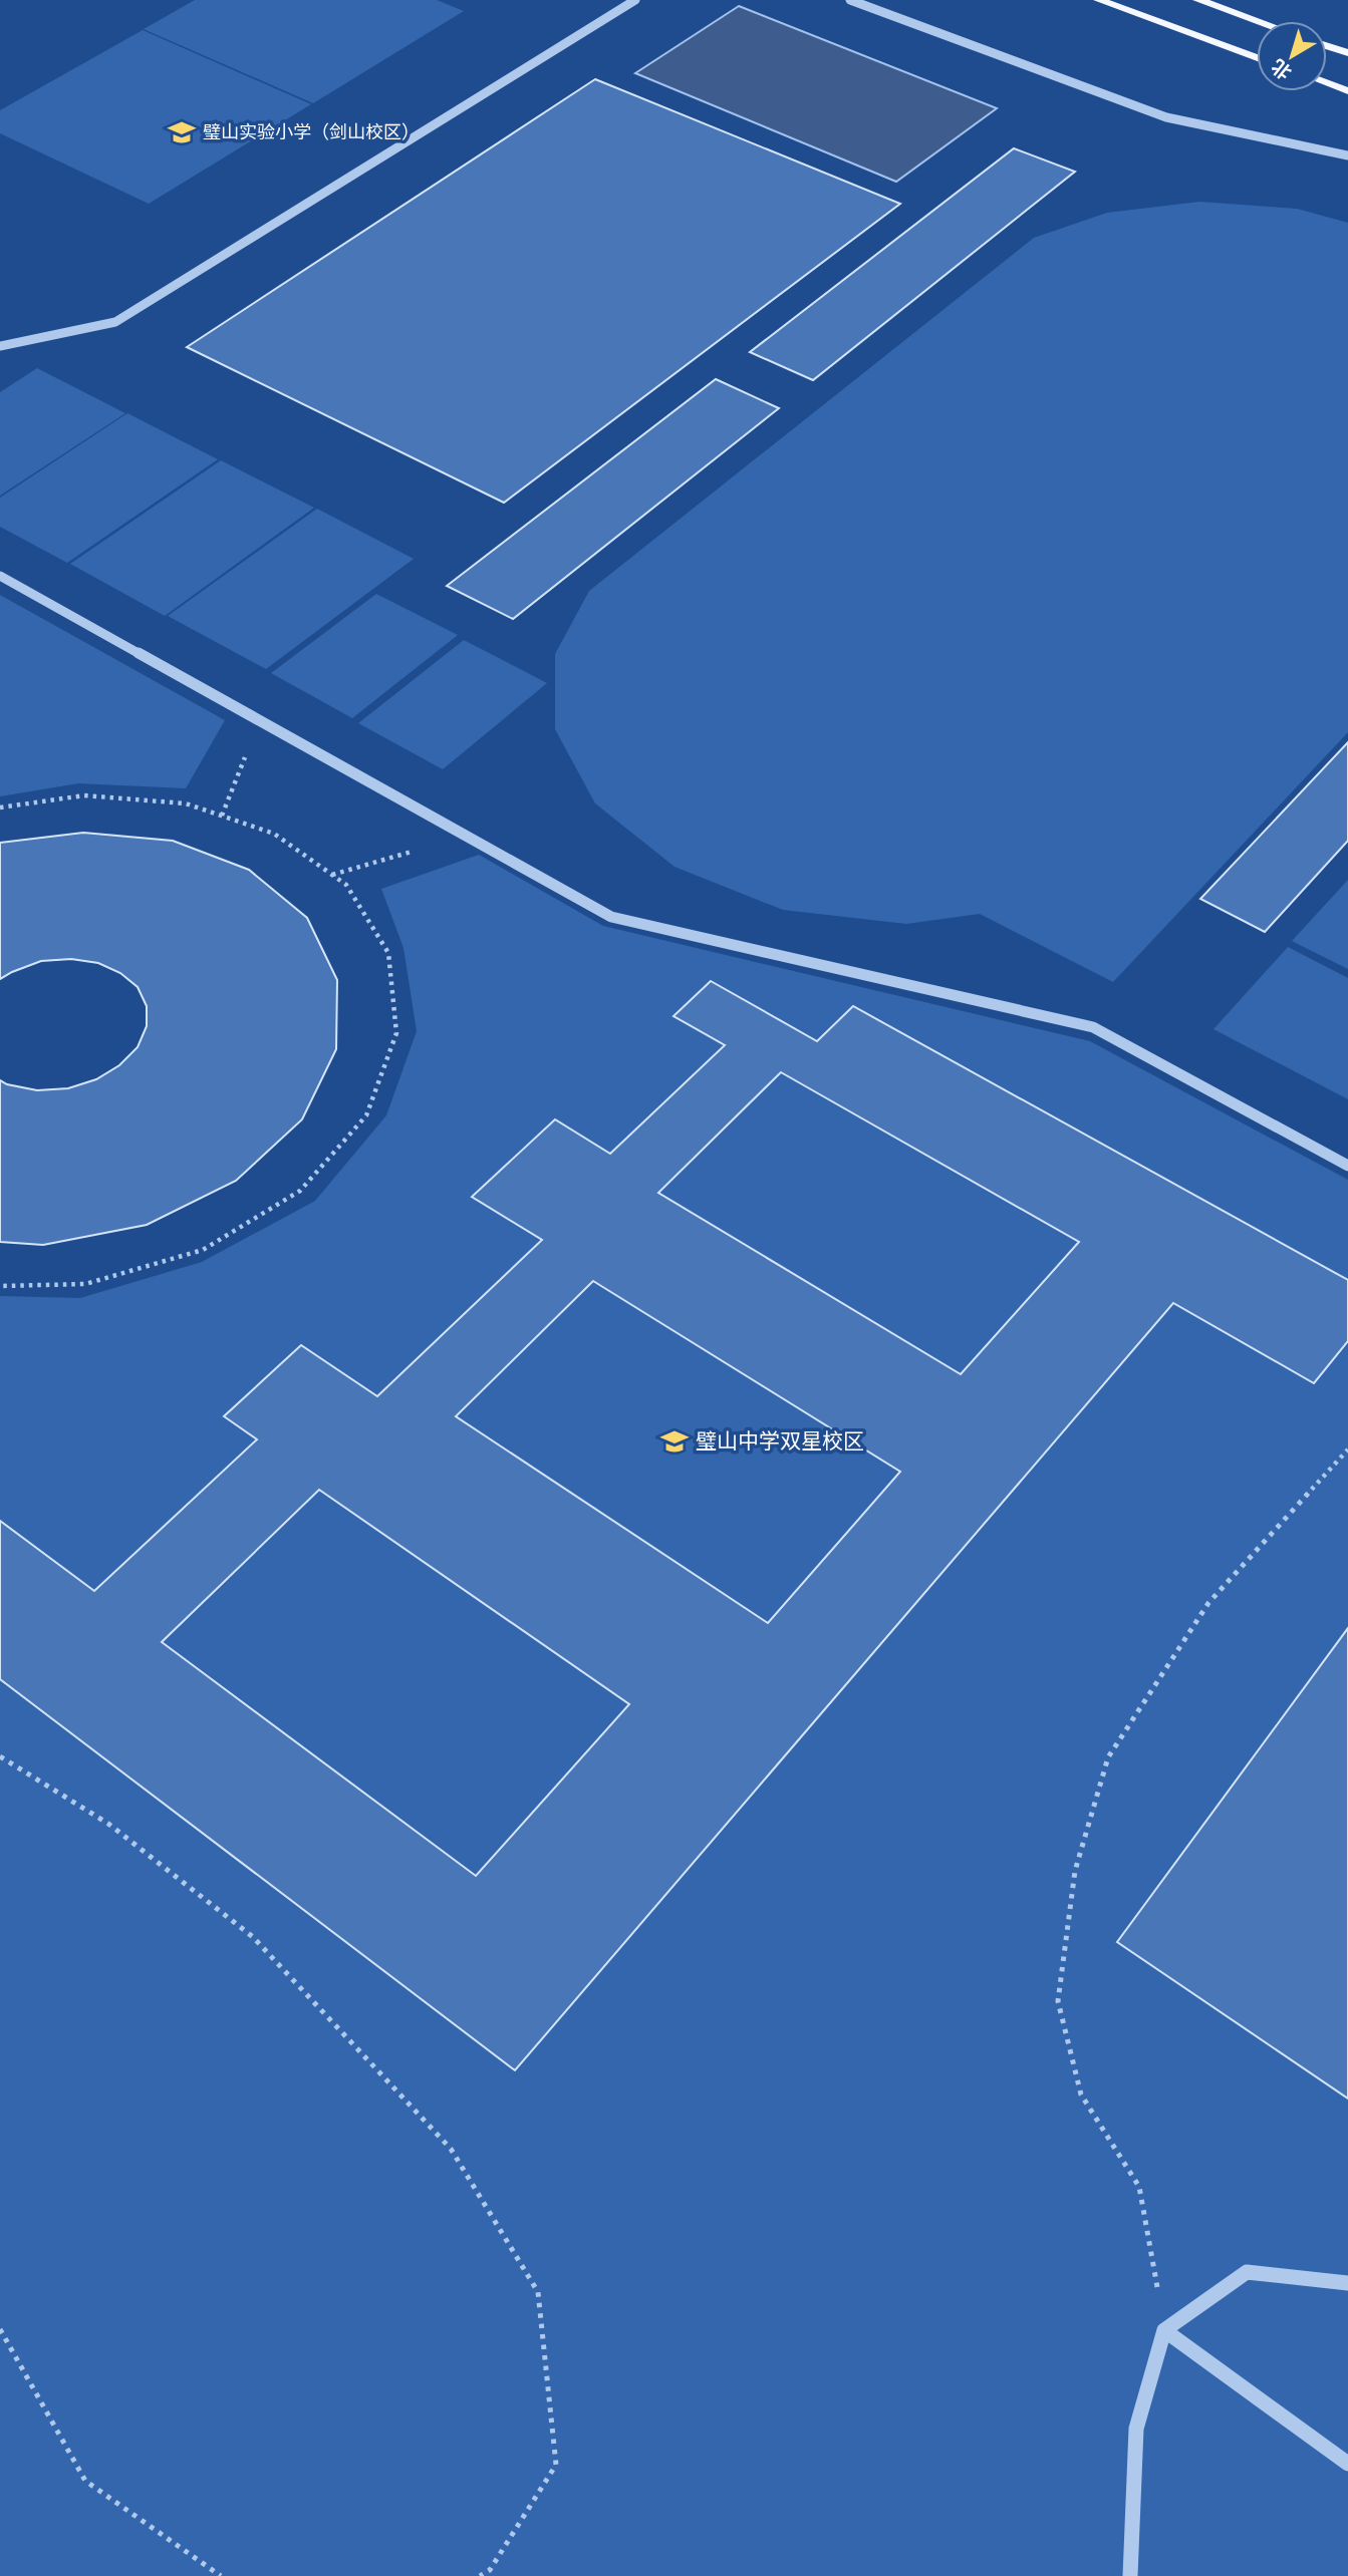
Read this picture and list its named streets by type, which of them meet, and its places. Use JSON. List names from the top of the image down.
{
  "places": {
    "school or university": ["璧山实验小学（剑山校区）", "璧山中学双星校区"]
  },
  "north": "bottom left"
}
